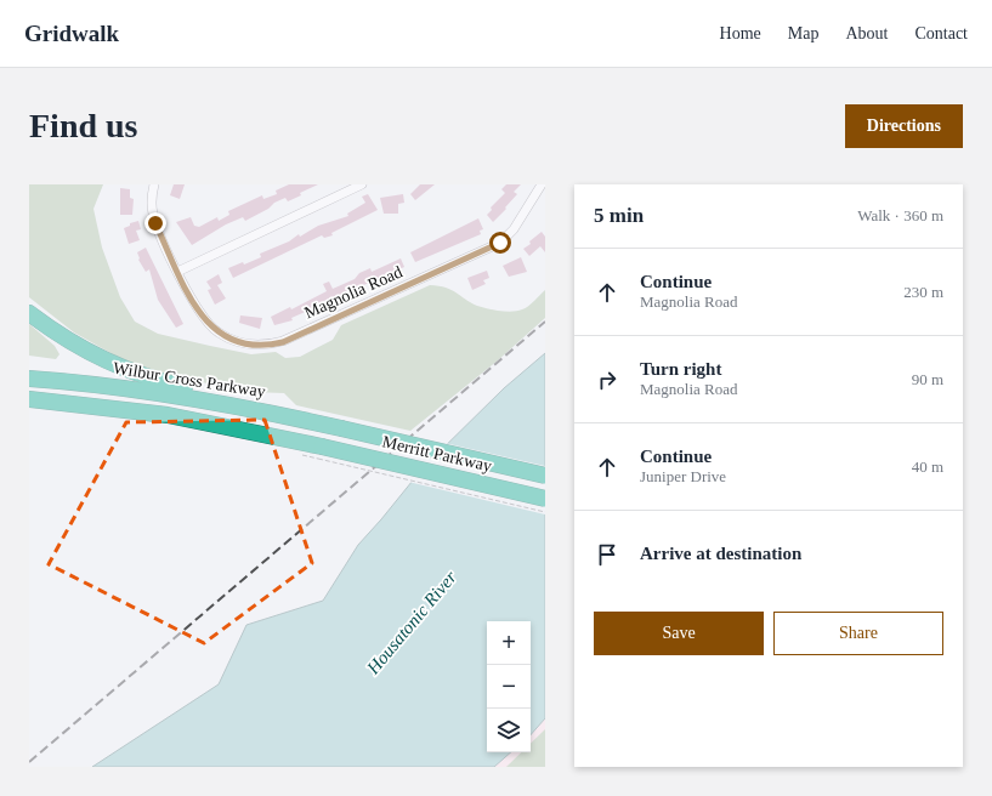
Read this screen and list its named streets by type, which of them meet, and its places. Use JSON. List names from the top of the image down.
{
  "streets": {
    "highway": ["Wilbur Cross Parkway", "Merritt Parkway"],
    "street": ["Magnolia Road"]
  },
  "crossings": [
    ["Wilbur Cross Parkway", "Merritt Parkway"]
  ],
  "water": ["Housatonic River"],
  "page": {
    "header": "Gridwalk",
    "nav": [
      "Home",
      "Map",
      "About",
      "Contact"
    ],
    "buttons": [
      "Directions",
      ["Save", "Share"]
    ],
    "title": "Find us",
    "heading": ["5 min", "Walk · 360 m"],
    "list": [
      ["Continue", "Magnolia Road", "230 m"],
      ["Turn right", "Magnolia Road", "90 m"],
      ["Continue", "Juniper Drive", "40 m"],
      "Arrive at destination"
    ],
    "map_buttons": ["+", "−"]
  }
}
